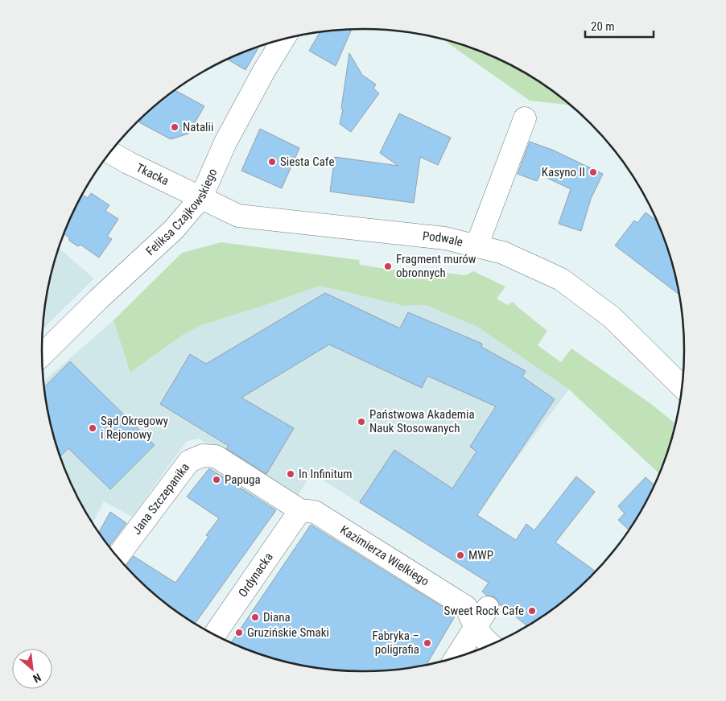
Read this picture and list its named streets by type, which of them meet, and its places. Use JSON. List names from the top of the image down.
{
  "streets": {
    "street": [
      "Tkacka",
      "Feliksa Czajkowskiego",
      "Podwale",
      "Jana Szczepanika",
      "Kazimierza Wielkiego",
      "Ordynacka"
    ]
  },
  "crossings": [
    ["Tkacka", "Feliksa Czajkowskiego"],
    ["Tkacka", "Podwale"],
    ["Feliksa Czajkowskiego", "Podwale"],
    ["Jana Szczepanika", "Kazimierza Wielkiego"],
    ["Jana Szczepanika", "Ordynacka"],
    ["Kazimierza Wielkiego", "Ordynacka"]
  ],
  "places": [
    "Natalii",
    "Siesta Cafe",
    "Kasyno II",
    "Fragment murów obronnych",
    "Państwowa Akademia Nauk Stosowanych",
    "Sąd Okregowy i Rejonowy",
    "In Infinitum",
    "Papuga",
    "MWP",
    "Sweet Rock Cafe",
    "Diana",
    "Gruzińskie Smaki",
    "Fabryka – poligrafia"
  ],
  "scale_bar": "20 m",
  "north": "bottom right"
}
